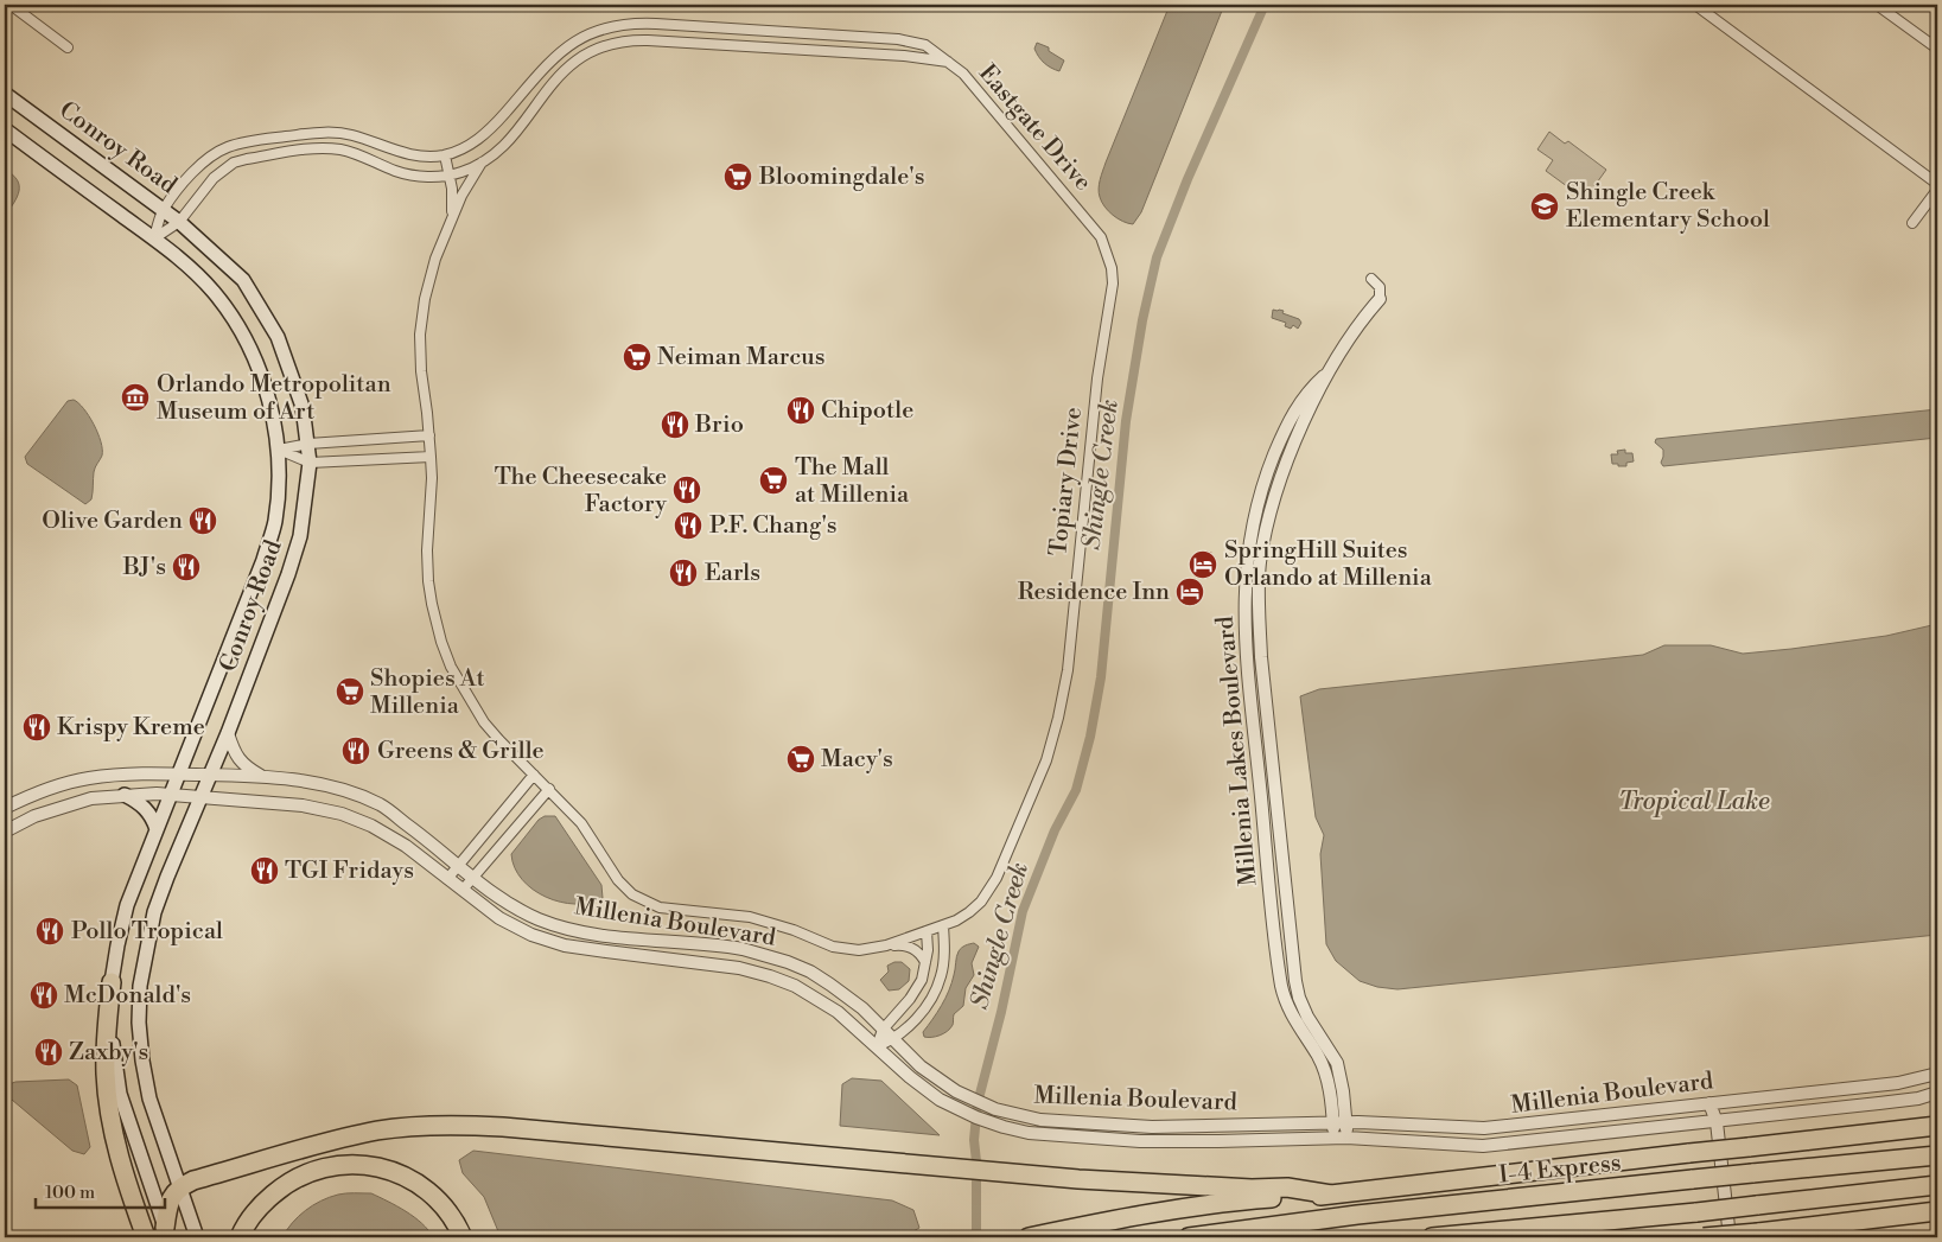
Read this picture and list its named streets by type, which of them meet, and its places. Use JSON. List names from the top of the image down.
{
  "streets": {
    "highway": ["I-4 Express"],
    "main road": ["Conroy Road"],
    "street": [
      "Eastgate Drive",
      "Topiary Drive",
      "Millenia Lakes Boulevard",
      "Millenia Boulevard"
    ]
  },
  "crossings": [
    ["Eastgate Drive", "Conroy Road"],
    ["Eastgate Drive", "Topiary Drive"],
    ["Conroy Road", "Millenia Boulevard"],
    ["Millenia Lakes Boulevard", "Millenia Boulevard"]
  ],
  "water": ["Shingle Creek", "Tropical Lake"],
  "places": {
    "supermarket": [
      "Bloomingdale's",
      "Neiman Marcus",
      "The Mall at Millenia",
      "Shopies At Millenia",
      "Macy's"
    ],
    "school or university": ["Shingle Creek Elementary School"],
    "museum": ["Orlando Metropolitan Museum of Art"],
    "restaurant": [
      "Chipotle",
      "Brio",
      "The Cheesecake Factory",
      "Olive Garden",
      "P.F. Chang's",
      "BJ's",
      "Earls",
      "Krispy Kreme",
      "Greens & Grille",
      "TGI Fridays",
      "Pollo Tropical",
      "McDonald's",
      "Zaxby's"
    ],
    "hotel": ["SpringHill Suites Orlando at Millenia", "Residence Inn"]
  },
  "scale_bar": "100 m"
}
